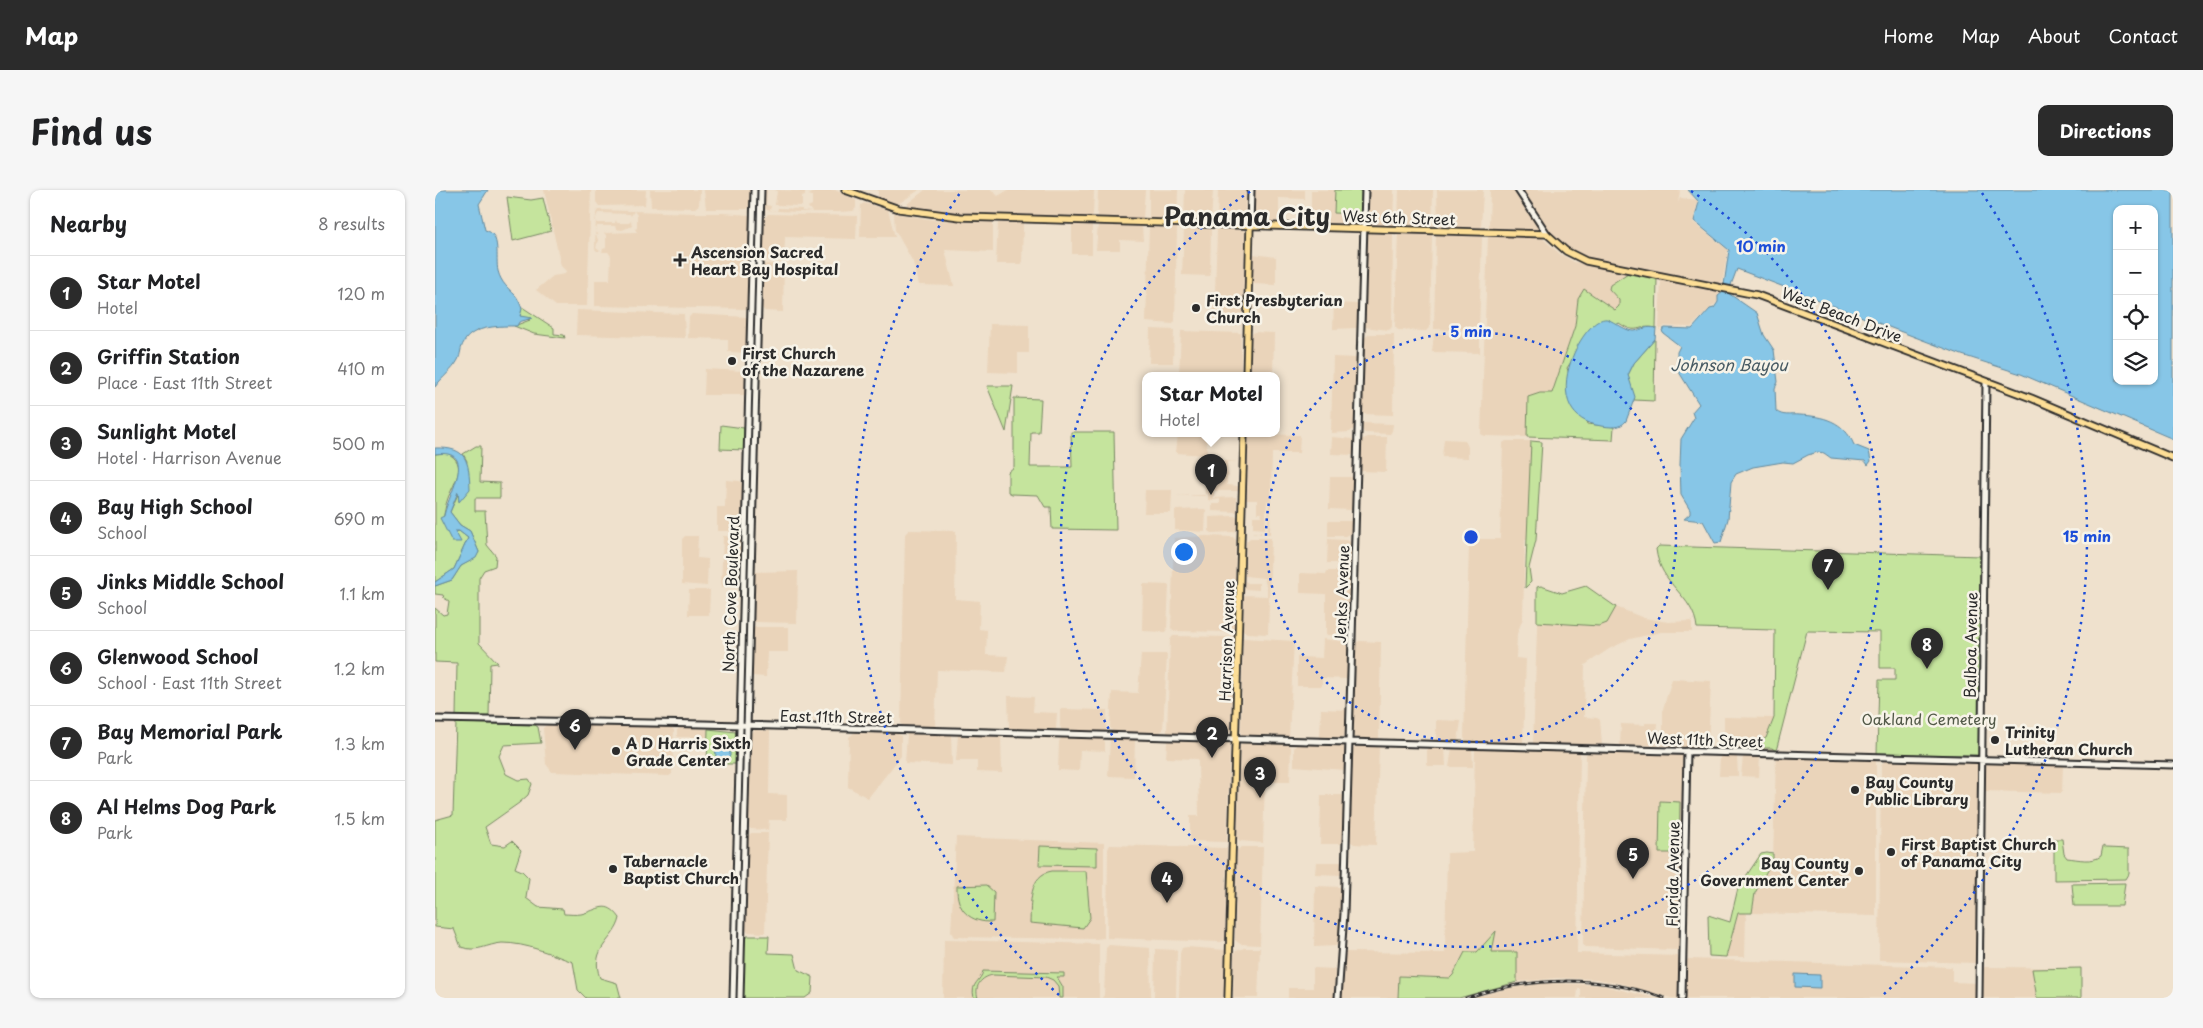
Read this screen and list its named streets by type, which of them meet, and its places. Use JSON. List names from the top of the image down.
{
  "streets": {
    "main road": [
      "West 6th Street",
      "West Beach Drive",
      "North Cove Boulevard",
      "Jenks Avenue",
      "Harrison Avenue",
      "Balboa Avenue",
      "East 11th Street",
      "West 11th Street",
      "Florida Avenue"
    ]
  },
  "crossings": [
    ["West 6th Street", "West Beach Drive"],
    ["West 6th Street", "Jenks Avenue"],
    ["West Beach Drive", "Balboa Avenue"],
    ["North Cove Boulevard", "East 11th Street"],
    ["Jenks Avenue", "West 11th Street"],
    ["Harrison Avenue", "East 11th Street"],
    ["Harrison Avenue", "West 11th Street"],
    ["Balboa Avenue", "West 11th Street"],
    ["East 11th Street", "West 11th Street"],
    ["West 11th Street", "Florida Avenue"]
  ],
  "districts": ["Panama City"],
  "water": ["Johnson Bayou"],
  "parks": ["Oakland Cemetery"],
  "places": {
    "health": ["Ascension Sacred Heart Bay Hospital"],
    "other": [
      "First Presbyterian Church",
      "First Church of the Nazarene",
      "Trinity Lutheran Church",
      "A D Harris Sixth Grade Center",
      "Bay County Public Library",
      "First Baptist Church of Panama City",
      "Tabernacle Baptist Church",
      "Bay County Government Center"
    ]
  },
  "page": {
    "header": "Map",
    "nav": [
      "Home",
      "Map",
      "About",
      "Contact"
    ],
    "title": "Find us",
    "buttons": "Directions",
    "heading": ["Nearby", "8 results"],
    "map_buttons": ["+", "−"],
    "list": [
      {
        "mark": "1",
        "name": "Star Motel",
        "note": "Hotel",
        "value": "120 m"
      },
      {
        "mark": "2",
        "name": "Griffin Station",
        "note": "Place · East 11th Street",
        "value": "410 m"
      },
      {
        "mark": "3",
        "name": "Sunlight Motel",
        "note": "Hotel · Harrison Avenue",
        "value": "500 m"
      },
      {
        "mark": "4",
        "name": "Bay High School",
        "note": "School",
        "value": "690 m"
      },
      {
        "mark": "5",
        "name": "Jinks Middle School",
        "note": "School",
        "value": "1.1 km"
      },
      {
        "mark": "6",
        "name": "Glenwood School",
        "note": "School · East 11th Street",
        "value": "1.2 km"
      },
      {
        "mark": "7",
        "name": "Bay Memorial Park",
        "note": "Park",
        "value": "1.3 km"
      },
      {
        "mark": "8",
        "name": "Al Helms Dog Park",
        "note": "Park",
        "value": "1.5 km"
      }
    ],
    "popup": ["Star Motel", "Hotel"],
    "pins": [
      "1",
      "7",
      "8",
      "6",
      "2",
      "3",
      "5",
      "4"
    ]
  },
  "rings": ["10 min", "5 min", "15 min"]
}
